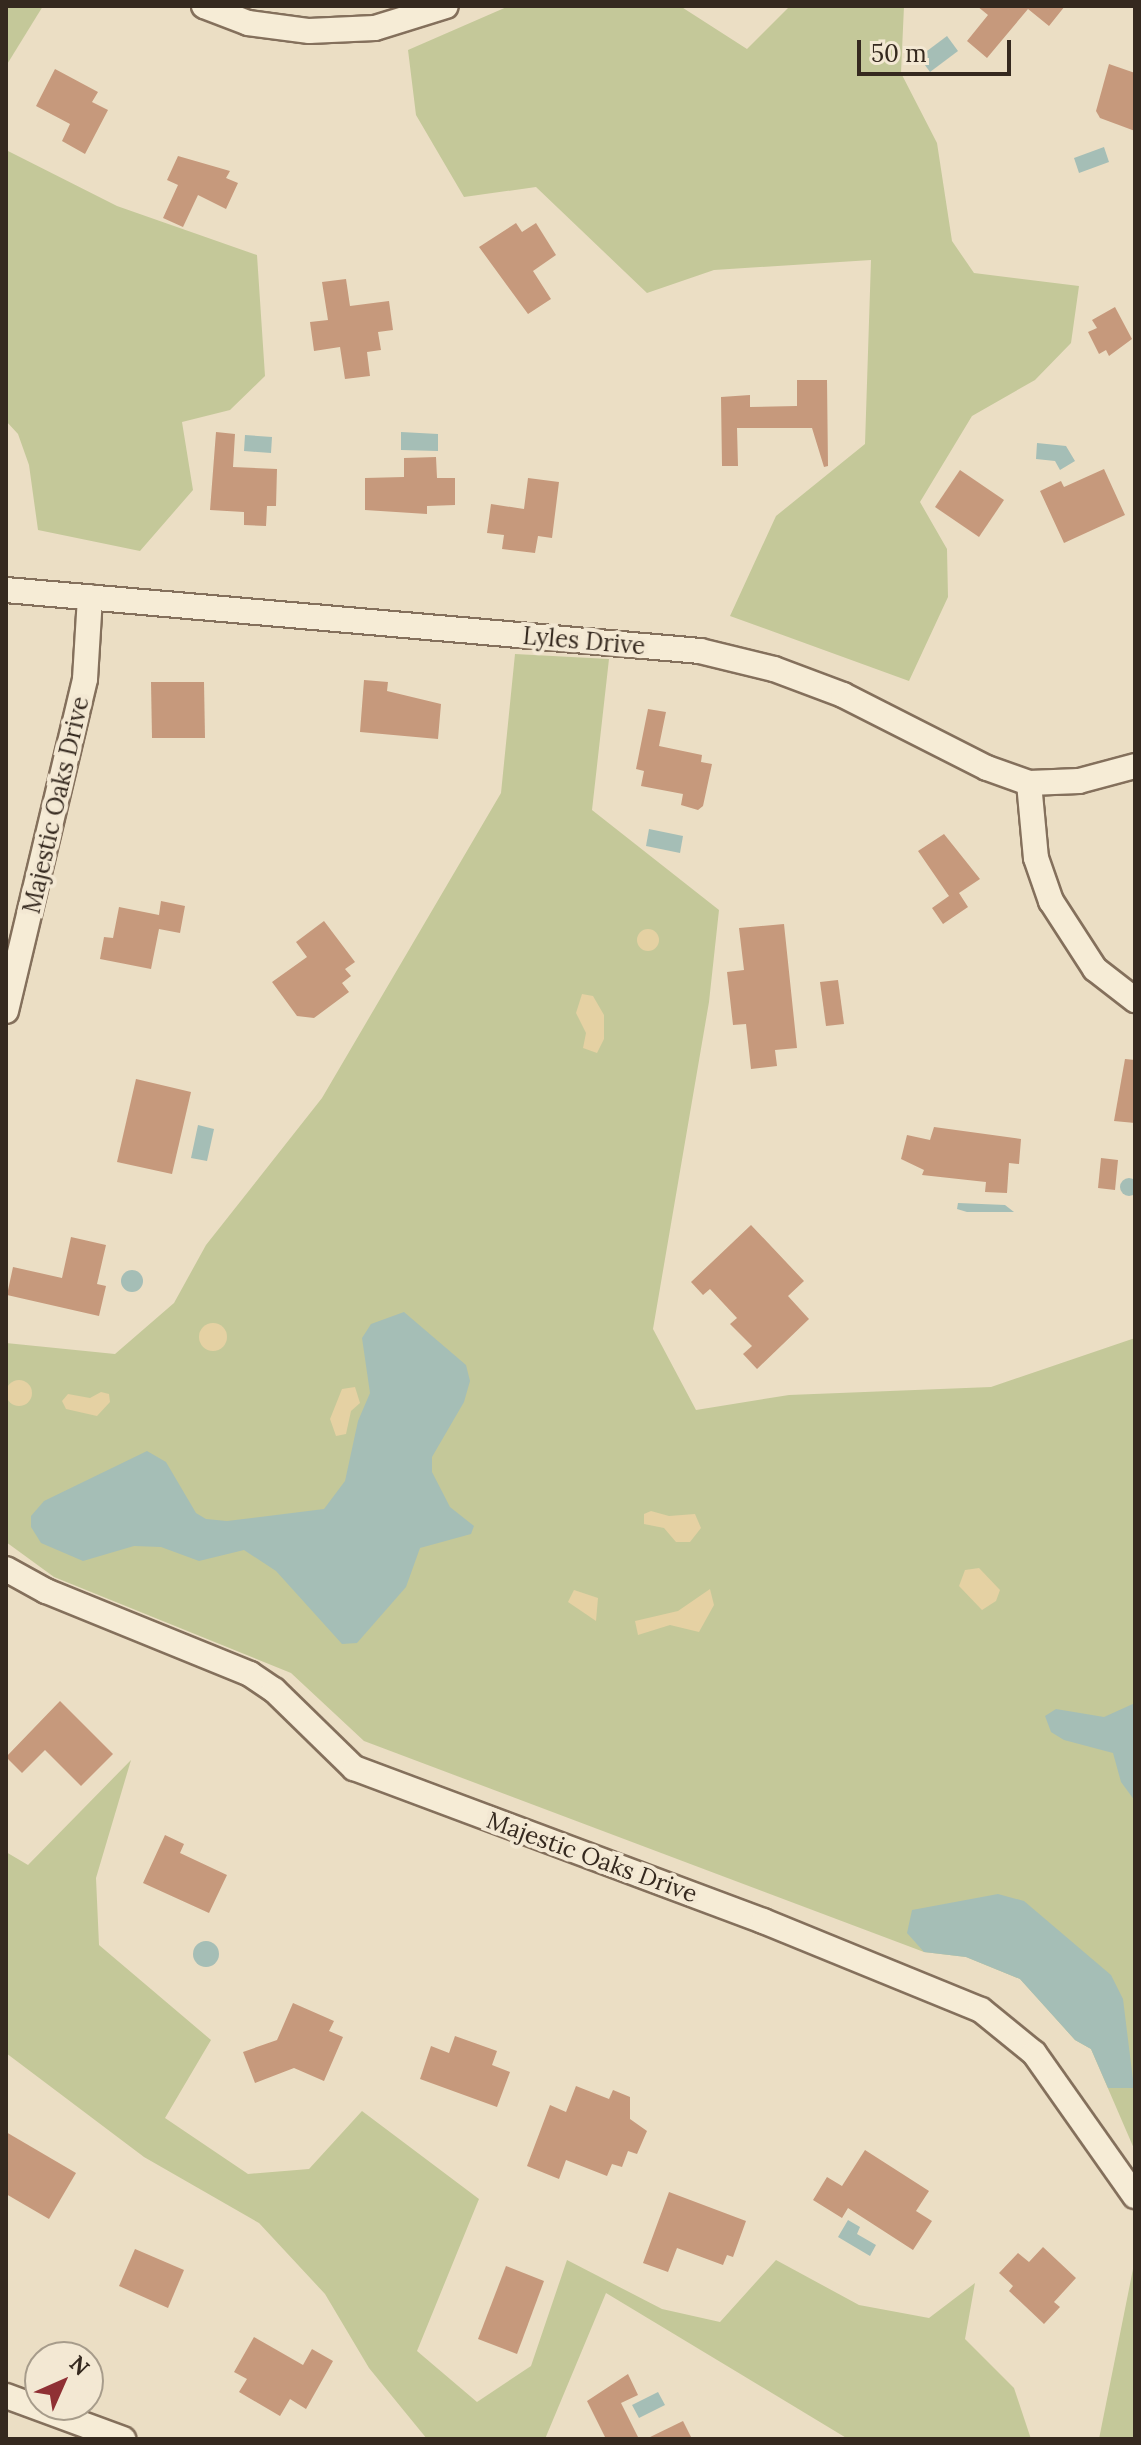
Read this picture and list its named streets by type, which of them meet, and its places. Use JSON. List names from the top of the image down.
{
  "streets": {
    "street": ["Lyles Drive", "Majestic Oaks Drive"]
  },
  "crossings": [
    ["Lyles Drive", "Majestic Oaks Drive"]
  ],
  "scale_bar": "50 m",
  "north": "top right"
}
